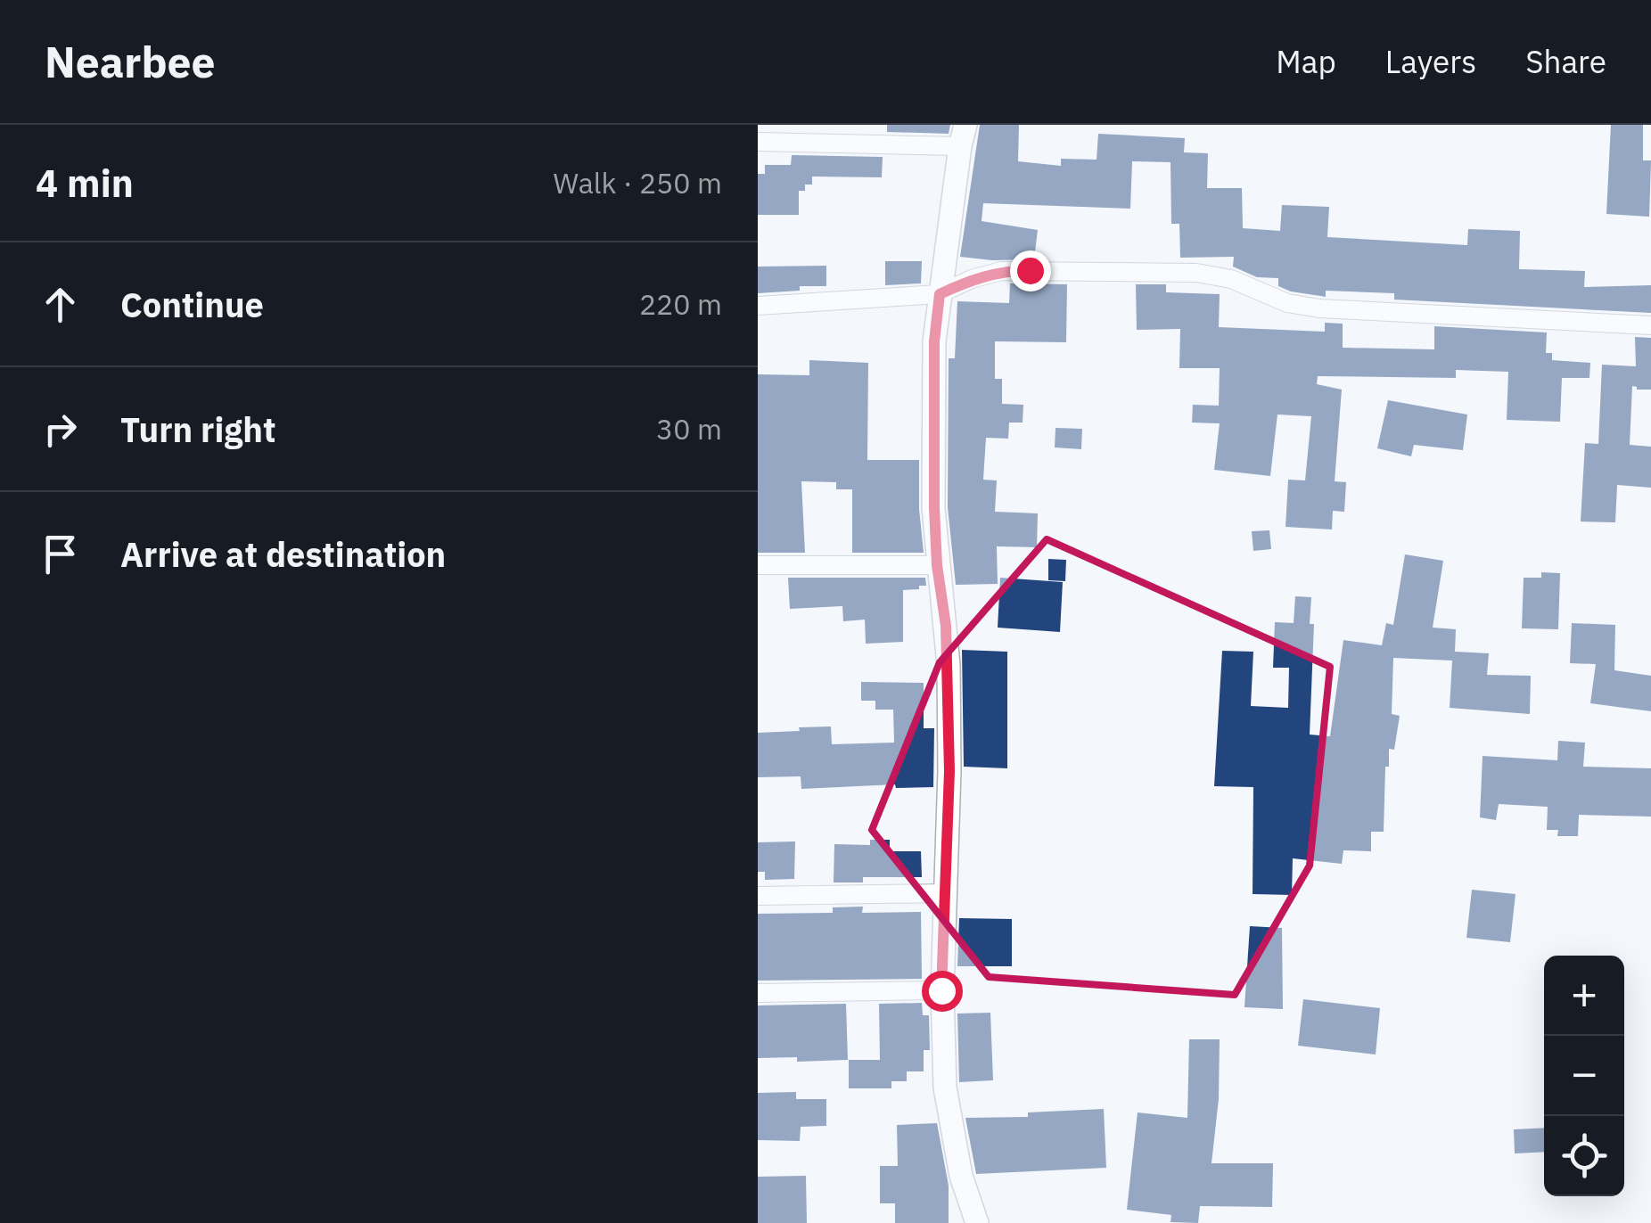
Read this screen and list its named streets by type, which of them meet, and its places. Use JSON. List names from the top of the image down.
{
  "page": {
    "header": "Nearbee",
    "nav": ["Map", "Layers", "Share"],
    "heading": ["4 min", "Walk · 250 m"],
    "list": [
      ["Continue", "220 m"],
      ["Turn right", "30 m"],
      "Arrive at destination"
    ],
    "map_buttons": ["+", "−"]
  }
}
